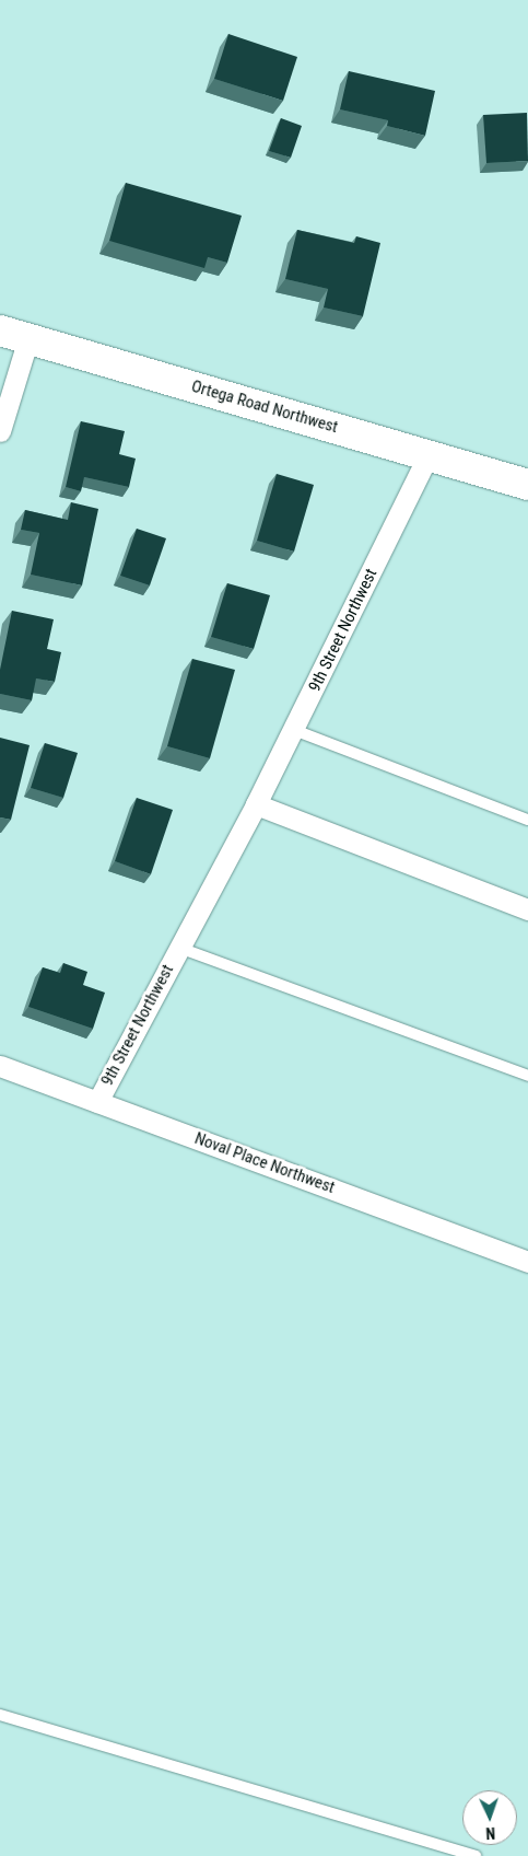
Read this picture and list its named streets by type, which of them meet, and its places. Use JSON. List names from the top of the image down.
{
  "streets": {
    "street": ["Ortega Road Northwest", "9th Street Northwest", "Noval Place Northwest"]
  },
  "crossings": [
    ["Ortega Road Northwest", "9th Street Northwest"],
    ["9th Street Northwest", "Noval Place Northwest"]
  ],
  "north": "bottom"
}
